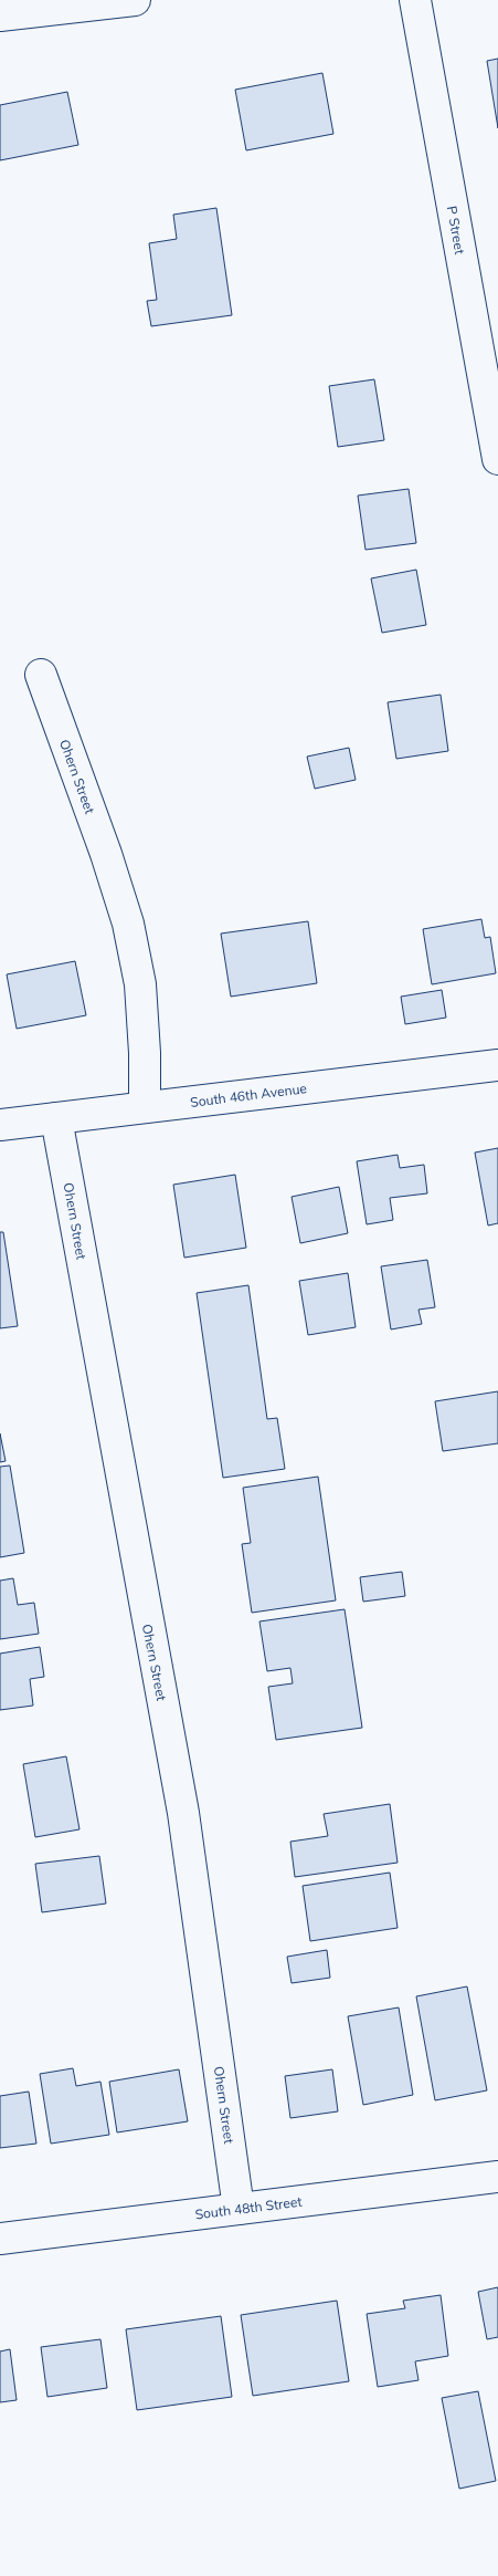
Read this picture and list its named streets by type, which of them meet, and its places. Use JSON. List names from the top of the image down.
{
  "streets": {
    "street": [
      "P Street",
      "Ohern Street",
      "South 46th Avenue",
      "South 48th Street"
    ]
  },
  "crossings": [
    ["Ohern Street", "South 46th Avenue"],
    ["Ohern Street", "South 48th Street"]
  ]
}
